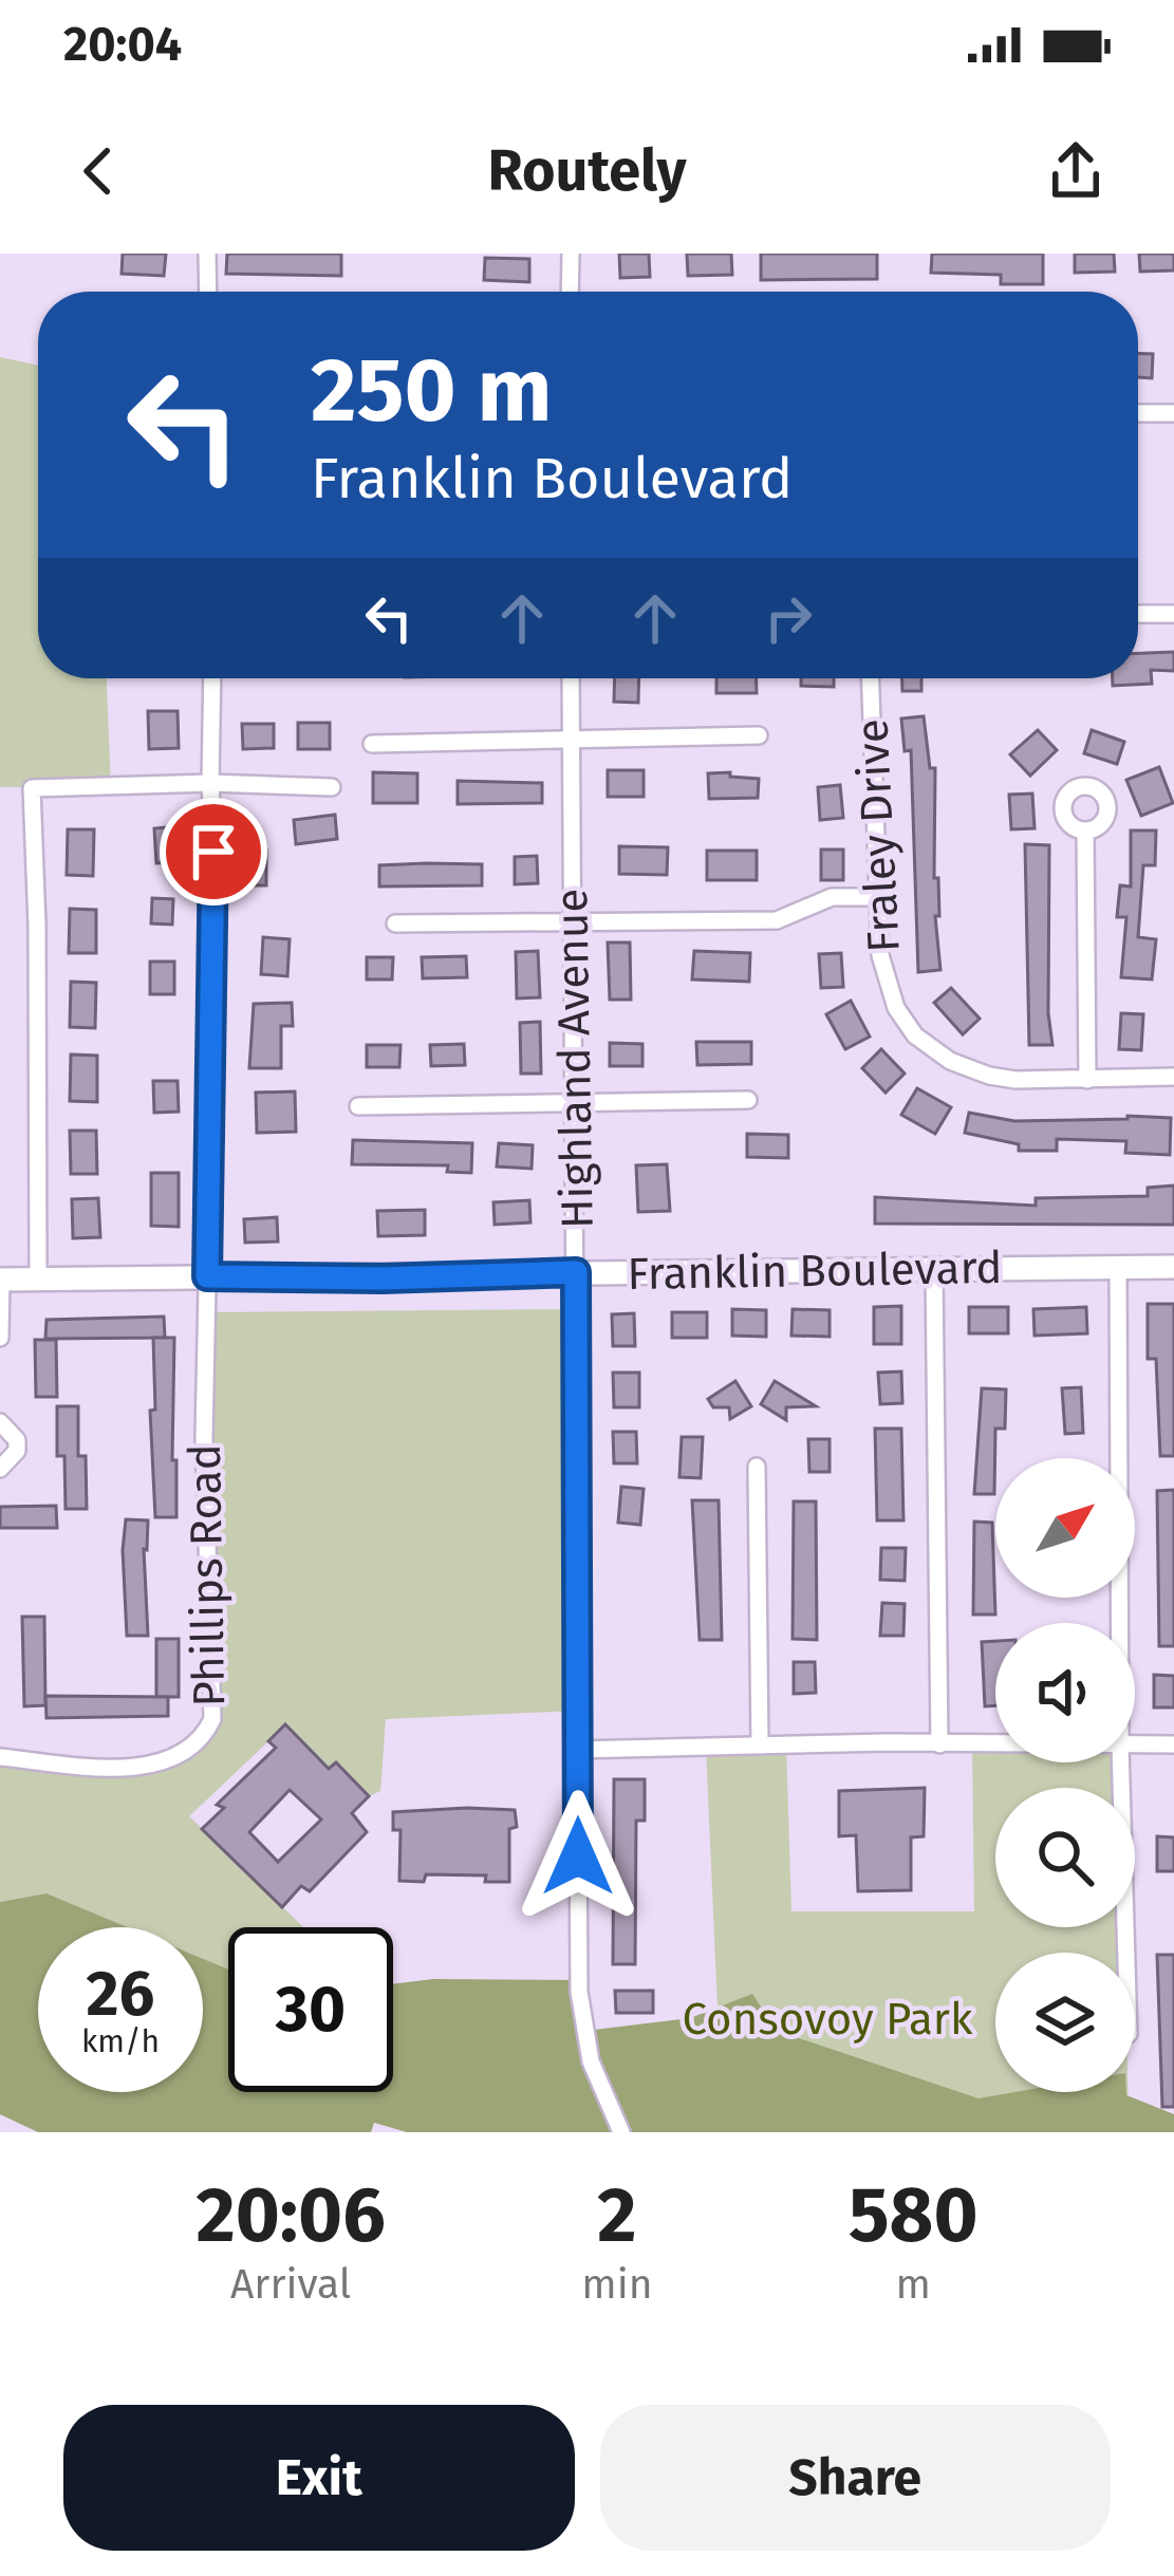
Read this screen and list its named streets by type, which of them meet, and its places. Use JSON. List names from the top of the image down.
{
  "streets": {
    "street": [
      "Fraley Drive",
      "Highland Avenue",
      "Franklin Boulevard",
      "Phillips Road"
    ]
  },
  "crossings": [
    ["Highland Avenue", "Franklin Boulevard"],
    ["Franklin Boulevard", "Phillips Road"]
  ],
  "parks": ["Consovoy Park"],
  "north": "top right",
  "page": {
    "status": "20:04",
    "header": "Routely",
    "turn": ["250 m", "Franklin Boulevard"],
    "speed": "26 km/h",
    "limit": "30",
    "eta": [
      "20:06",
      "Arrival",
      "2",
      "min",
      "580",
      "m"
    ],
    "buttons": ["Exit", "Share"]
  }
}
